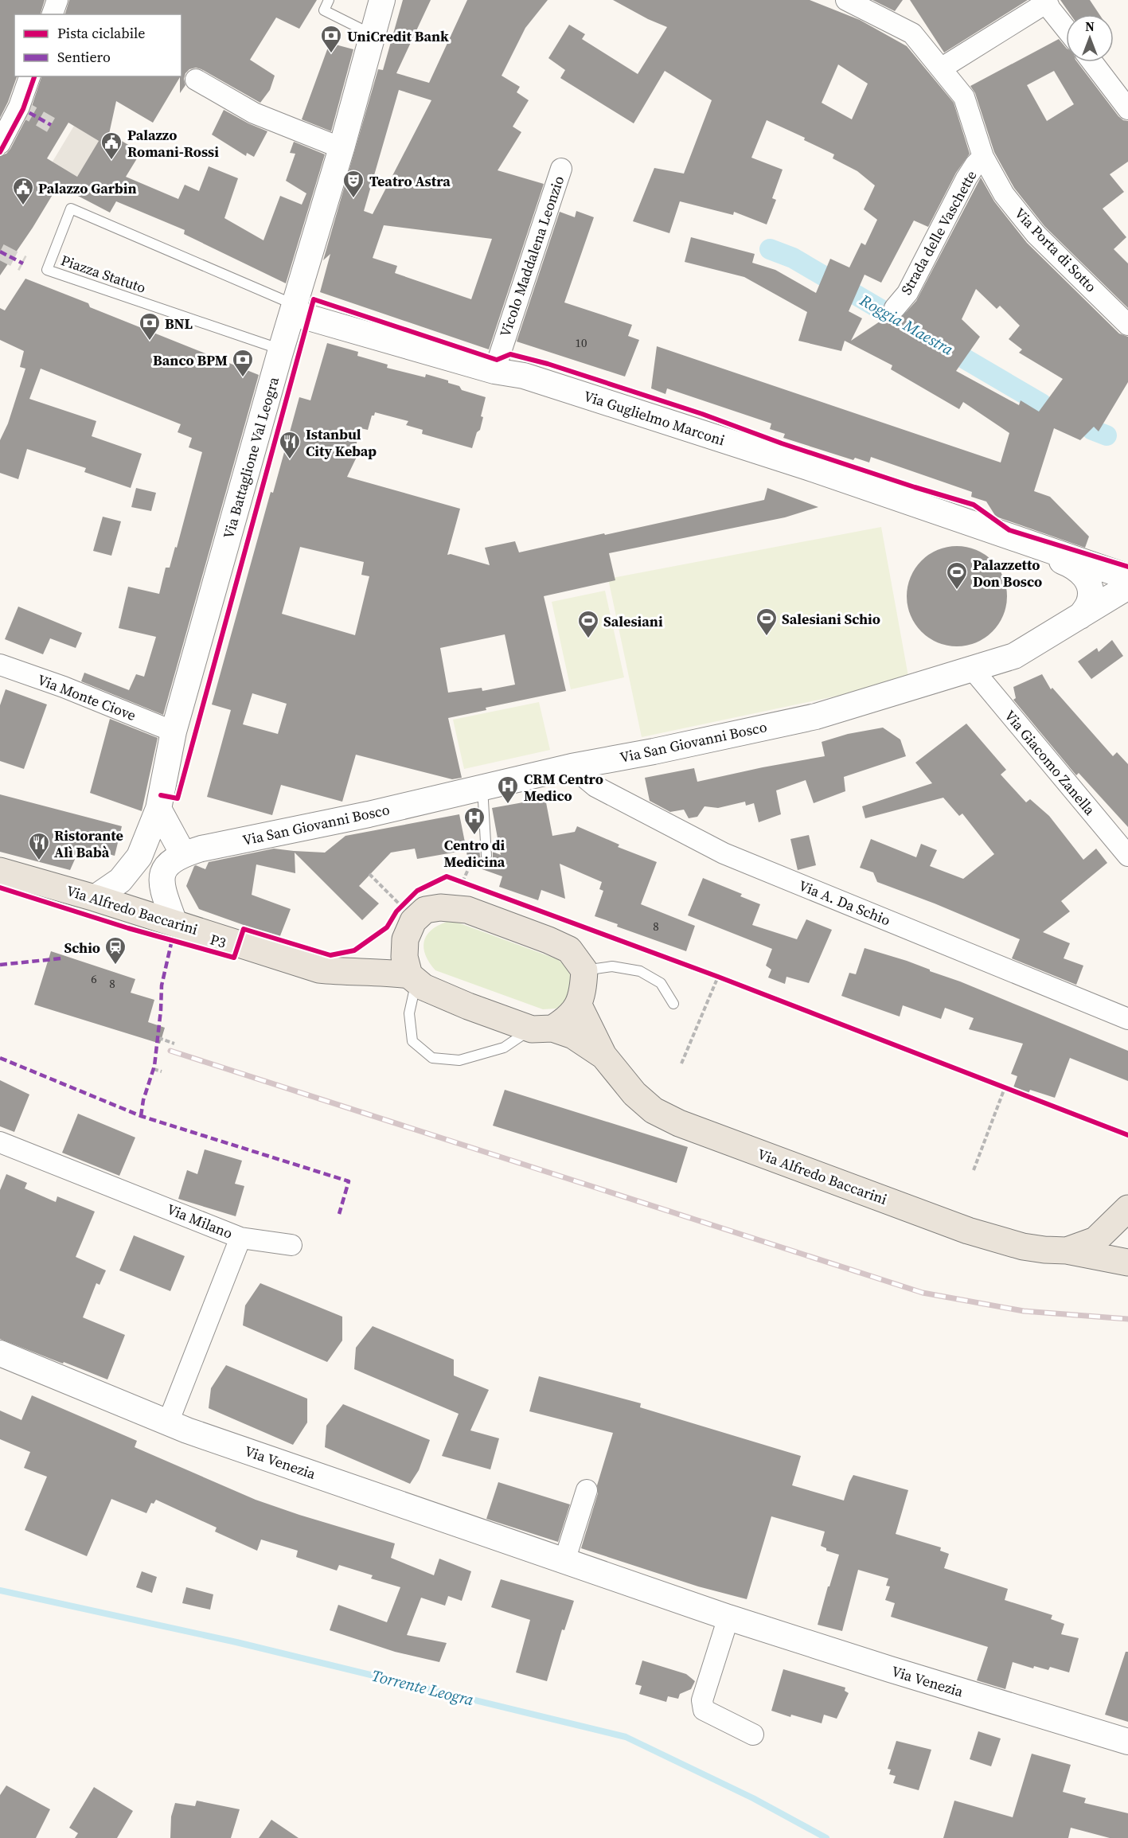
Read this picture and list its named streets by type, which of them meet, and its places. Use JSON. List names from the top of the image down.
{
  "streets": {
    "main road": ["Via Alfredo Baccarini"],
    "street": [
      "Strada delle Vaschette",
      "Via Porta di Sotto",
      "Vicolo Maddalena Leonzio",
      "Via Guglielmo Marconi",
      "Via Battaglione Val Leogra",
      "Via Monte Ciove",
      "Via San Giovanni Bosco",
      "Via Giacomo Zanella",
      "Via A. Da Schio",
      "Via Milano",
      "Via Venezia"
    ],
    "lane": ["Piazza Statuto"],
    "cycle path": ["P3"]
  },
  "crossings": [
    ["Strada delle Vaschette", "Via Porta di Sotto"],
    ["Vicolo Maddalena Leonzio", "Via Guglielmo Marconi"],
    ["Piazza Statuto", "Via Guglielmo Marconi"],
    ["Piazza Statuto", "Via Battaglione Val Leogra"],
    ["Via Guglielmo Marconi", "Via Battaglione Val Leogra"],
    ["Via Guglielmo Marconi", "Via San Giovanni Bosco"],
    ["Via Battaglione Val Leogra", "Via Monte Ciove"],
    ["Via Battaglione Val Leogra", "Via Alfredo Baccarini"],
    ["Via San Giovanni Bosco", "Via Giacomo Zanella"],
    ["Via San Giovanni Bosco", "Via A. Da Schio"],
    ["Via San Giovanni Bosco", "Via Alfredo Baccarini"],
    ["Via Milano", "Via Venezia"]
  ],
  "water": ["Roggia Maestra", "Torrente Leogra"],
  "places": {
    "bank": ["UniCredit Bank", "BNL", "Banco BPM"],
    "public building": ["Palazzo Romani-Rossi", "Palazzo Garbin"],
    "theatre": ["Teatro Astra"],
    "restaurant": ["Istanbul City Kebap", "Ristorante Alì Babà"],
    "sports": ["Palazzetto Don Bosco", "Salesiani Schio", "Salesiani"],
    "hospital": ["CRM Centro Medico", "Centro di Medicina"],
    "station": ["Schio"]
  },
  "house_numbers": [
    "10",
    "8",
    "6",
    "8"
  ],
  "legend": ["Pista ciclabile", "Sentiero"],
  "north": "top"
}
